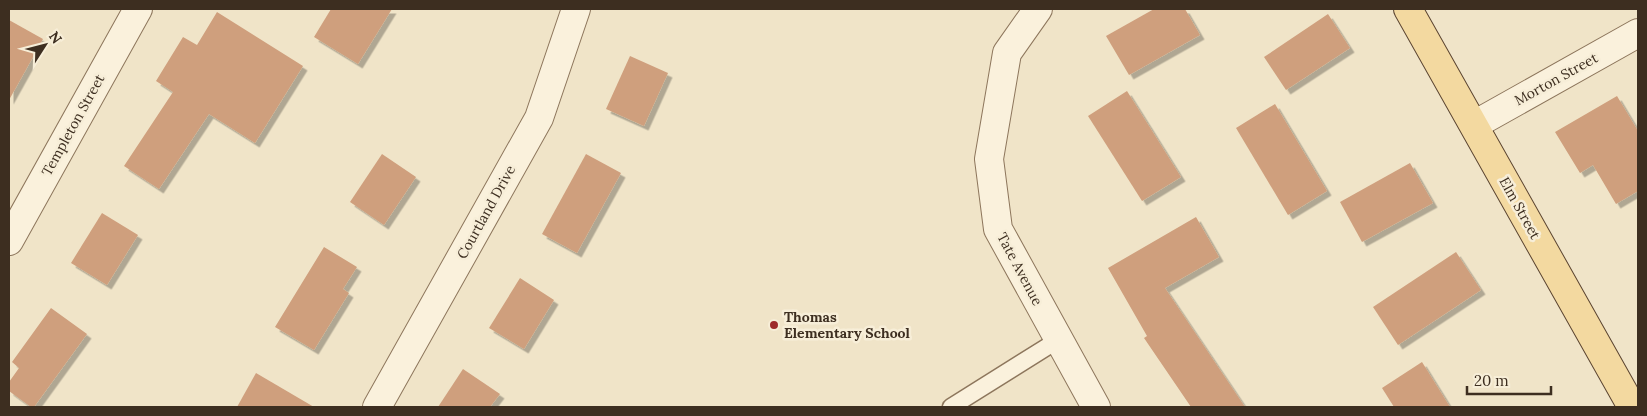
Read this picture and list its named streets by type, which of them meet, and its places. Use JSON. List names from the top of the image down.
{
  "streets": {
    "main road": ["Elm Street"],
    "street": [
      "Morton Street",
      "Templeton Street",
      "Courtland Drive",
      "Tate Avenue"
    ]
  },
  "crossings": [
    ["Morton Street", "Elm Street"]
  ],
  "places": ["Thomas Elementary School"],
  "scale_bar": "20 m",
  "north": "top right"
}
